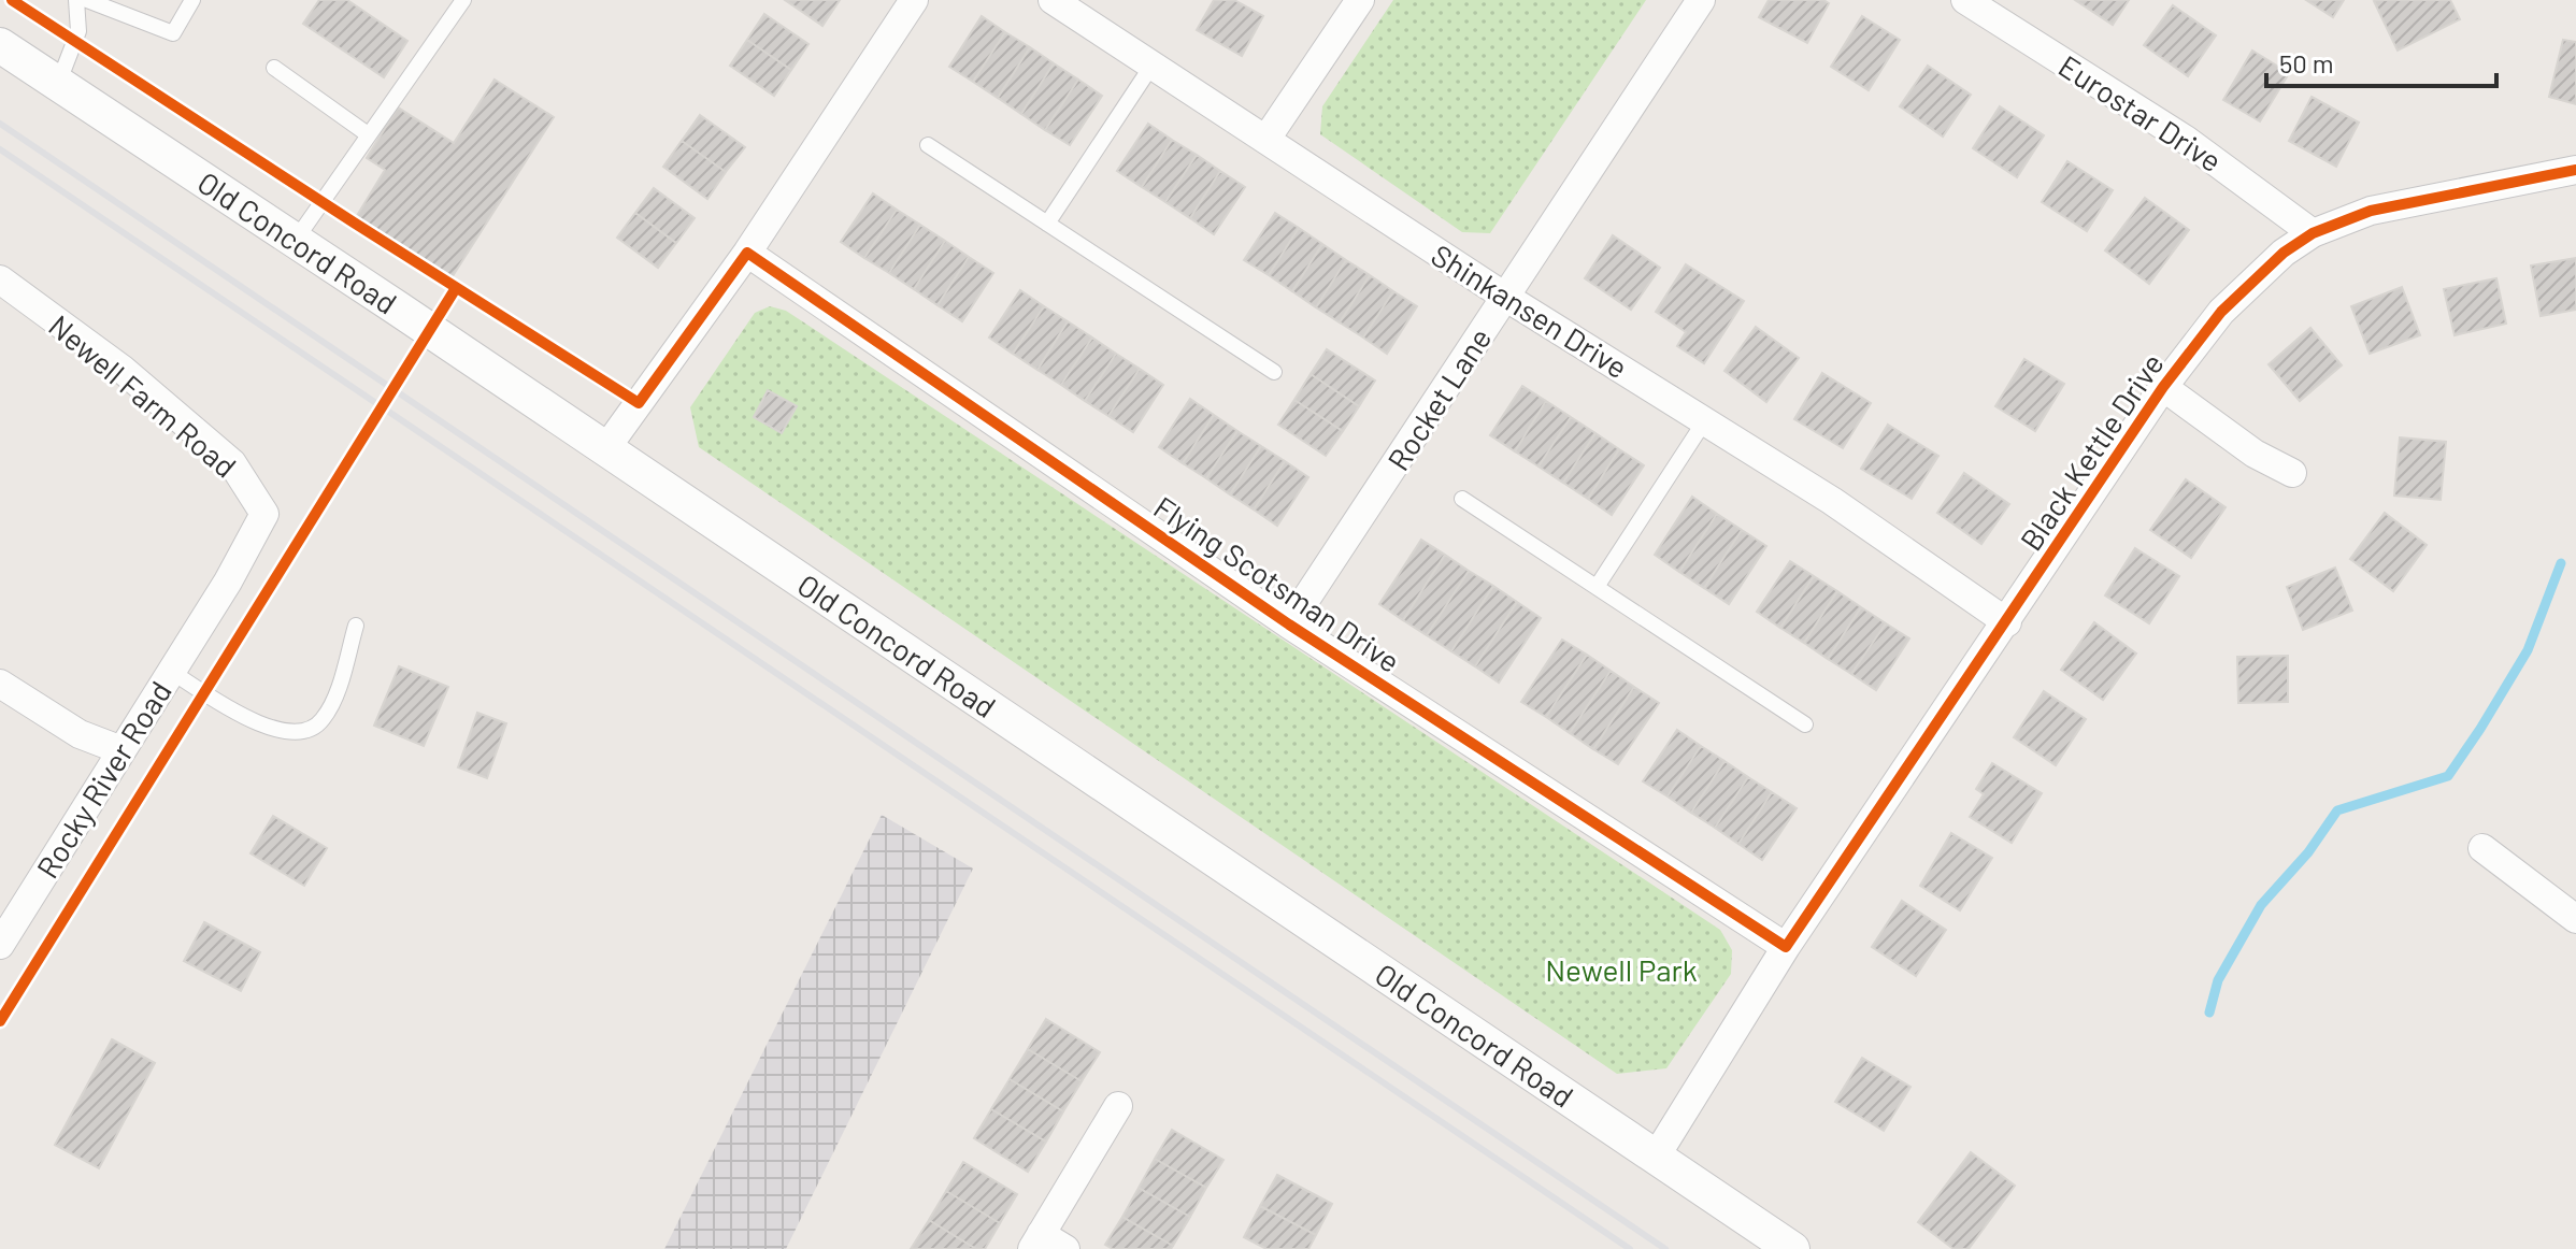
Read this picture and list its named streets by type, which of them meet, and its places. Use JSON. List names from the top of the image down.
{
  "streets": {
    "street": [
      "Eurostar Drive",
      "Old Concord Road",
      "Shinkansen Drive",
      "Newell Farm Road",
      "Rocket Lane",
      "Black Kettle Drive",
      "Flying Scotsman Drive",
      "Rocky River Road"
    ]
  },
  "crossings": [
    ["Eurostar Drive", "Black Kettle Drive"],
    ["Old Concord Road", "Black Kettle Drive"],
    ["Shinkansen Drive", "Rocket Lane"],
    ["Shinkansen Drive", "Black Kettle Drive"],
    ["Newell Farm Road", "Rocky River Road"],
    ["Rocket Lane", "Flying Scotsman Drive"],
    ["Black Kettle Drive", "Flying Scotsman Drive"]
  ],
  "parks": ["Newell Park"],
  "scale_bar": "50 m"
}
